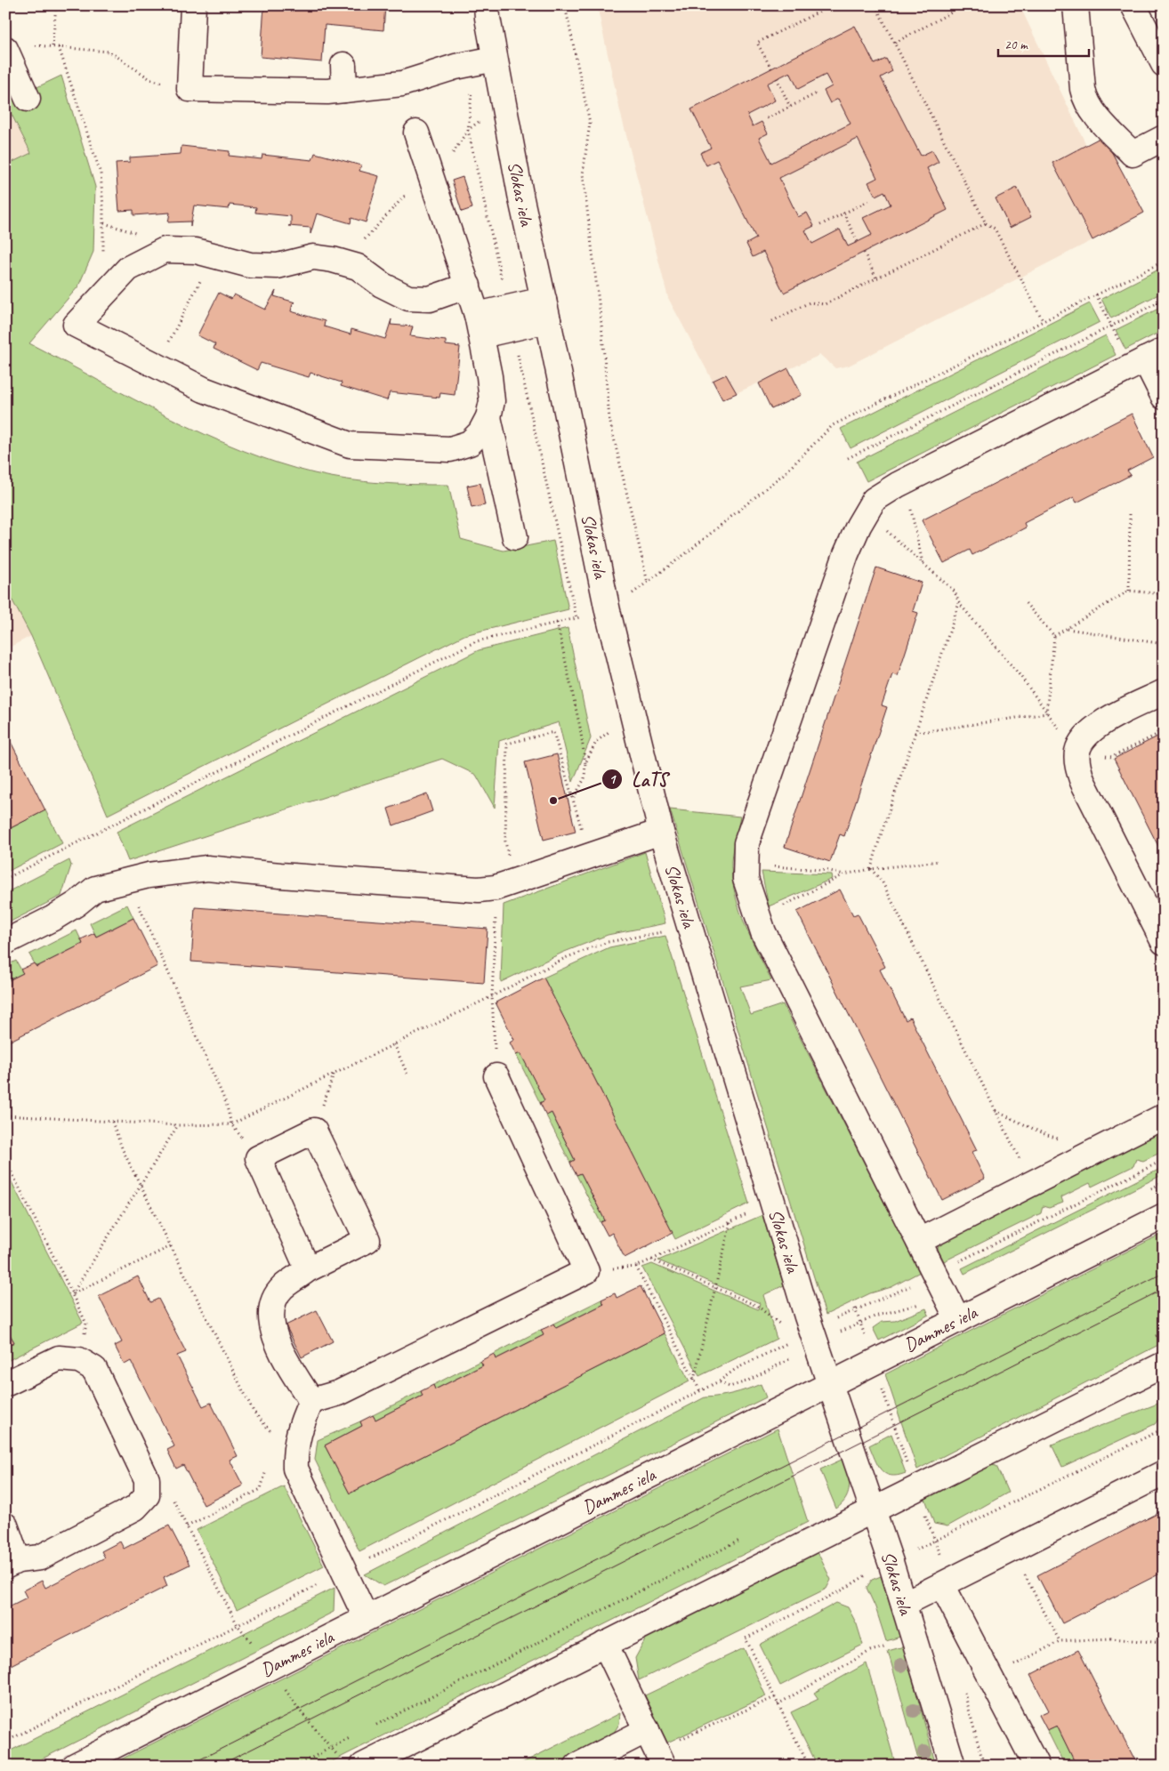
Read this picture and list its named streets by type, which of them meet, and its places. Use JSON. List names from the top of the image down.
{
  "streets": {
    "street": ["Slokas iela", "Dammes iela"]
  },
  "crossings": [
    ["Slokas iela", "Dammes iela"]
  ],
  "places": ["LaTS"],
  "scale_bar": "20 m"
}
